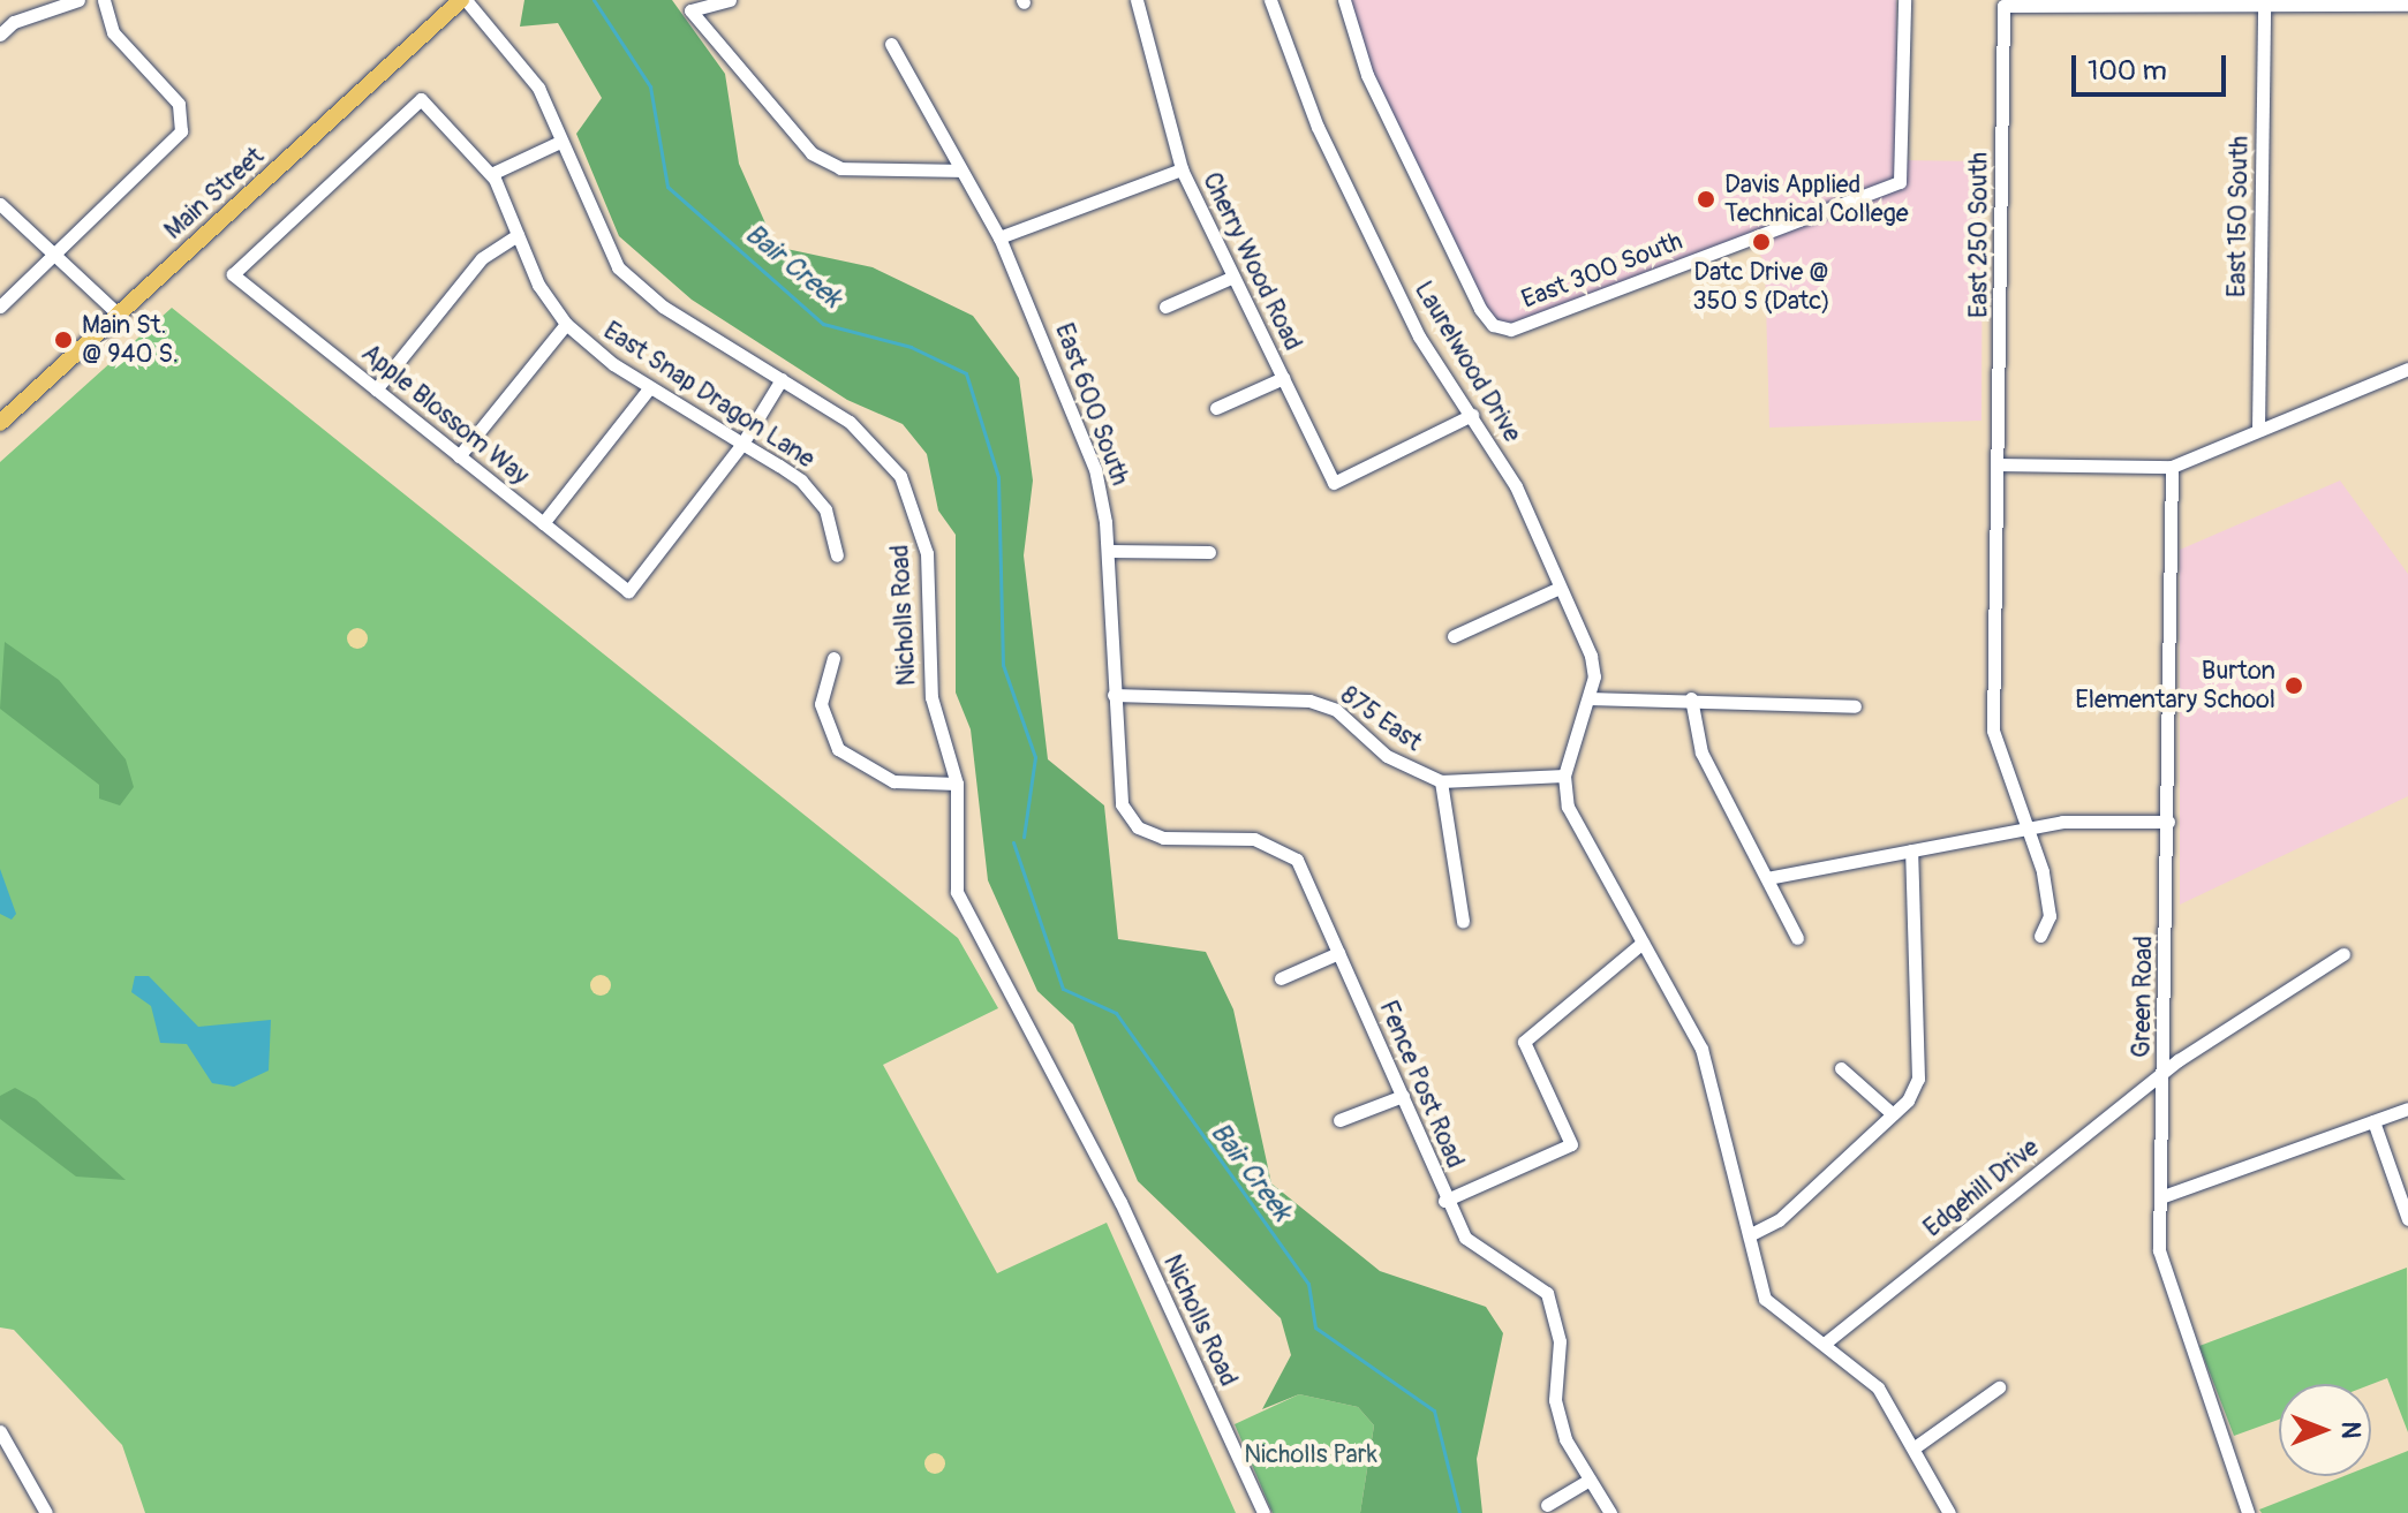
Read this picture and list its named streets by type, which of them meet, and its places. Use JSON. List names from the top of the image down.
{
  "streets": {
    "main road": ["Main Street"],
    "street": [
      "East 150 South",
      "East 250 South",
      "Cherry Wood Road",
      "East 300 South",
      "Laurelwood Drive",
      "East Snap Dragon Lane",
      "East 600 South",
      "Apple Blossom Way",
      "Nicholls Road",
      "875 East",
      "Green Road",
      "Fence Post Road",
      "Edgehill Drive"
    ]
  },
  "crossings": [
    ["Main Street", "Nicholls Road"],
    ["Cherry Wood Road", "Laurelwood Drive"],
    ["Laurelwood Drive", "875 East"],
    ["East Snap Dragon Lane", "Apple Blossom Way"],
    ["East 600 South", "875 East"],
    ["East 600 South", "Fence Post Road"],
    ["Green Road", "Edgehill Drive"]
  ],
  "water": ["Bair Creek"],
  "parks": ["Nicholls Park"],
  "places": [
    "Davis Applied Technical College",
    "Datc Drive @ 350 S (Datc)",
    "Main St. @ 940 S.",
    "Burton Elementary School"
  ],
  "scale_bar": "100 m",
  "north": "right"
}
